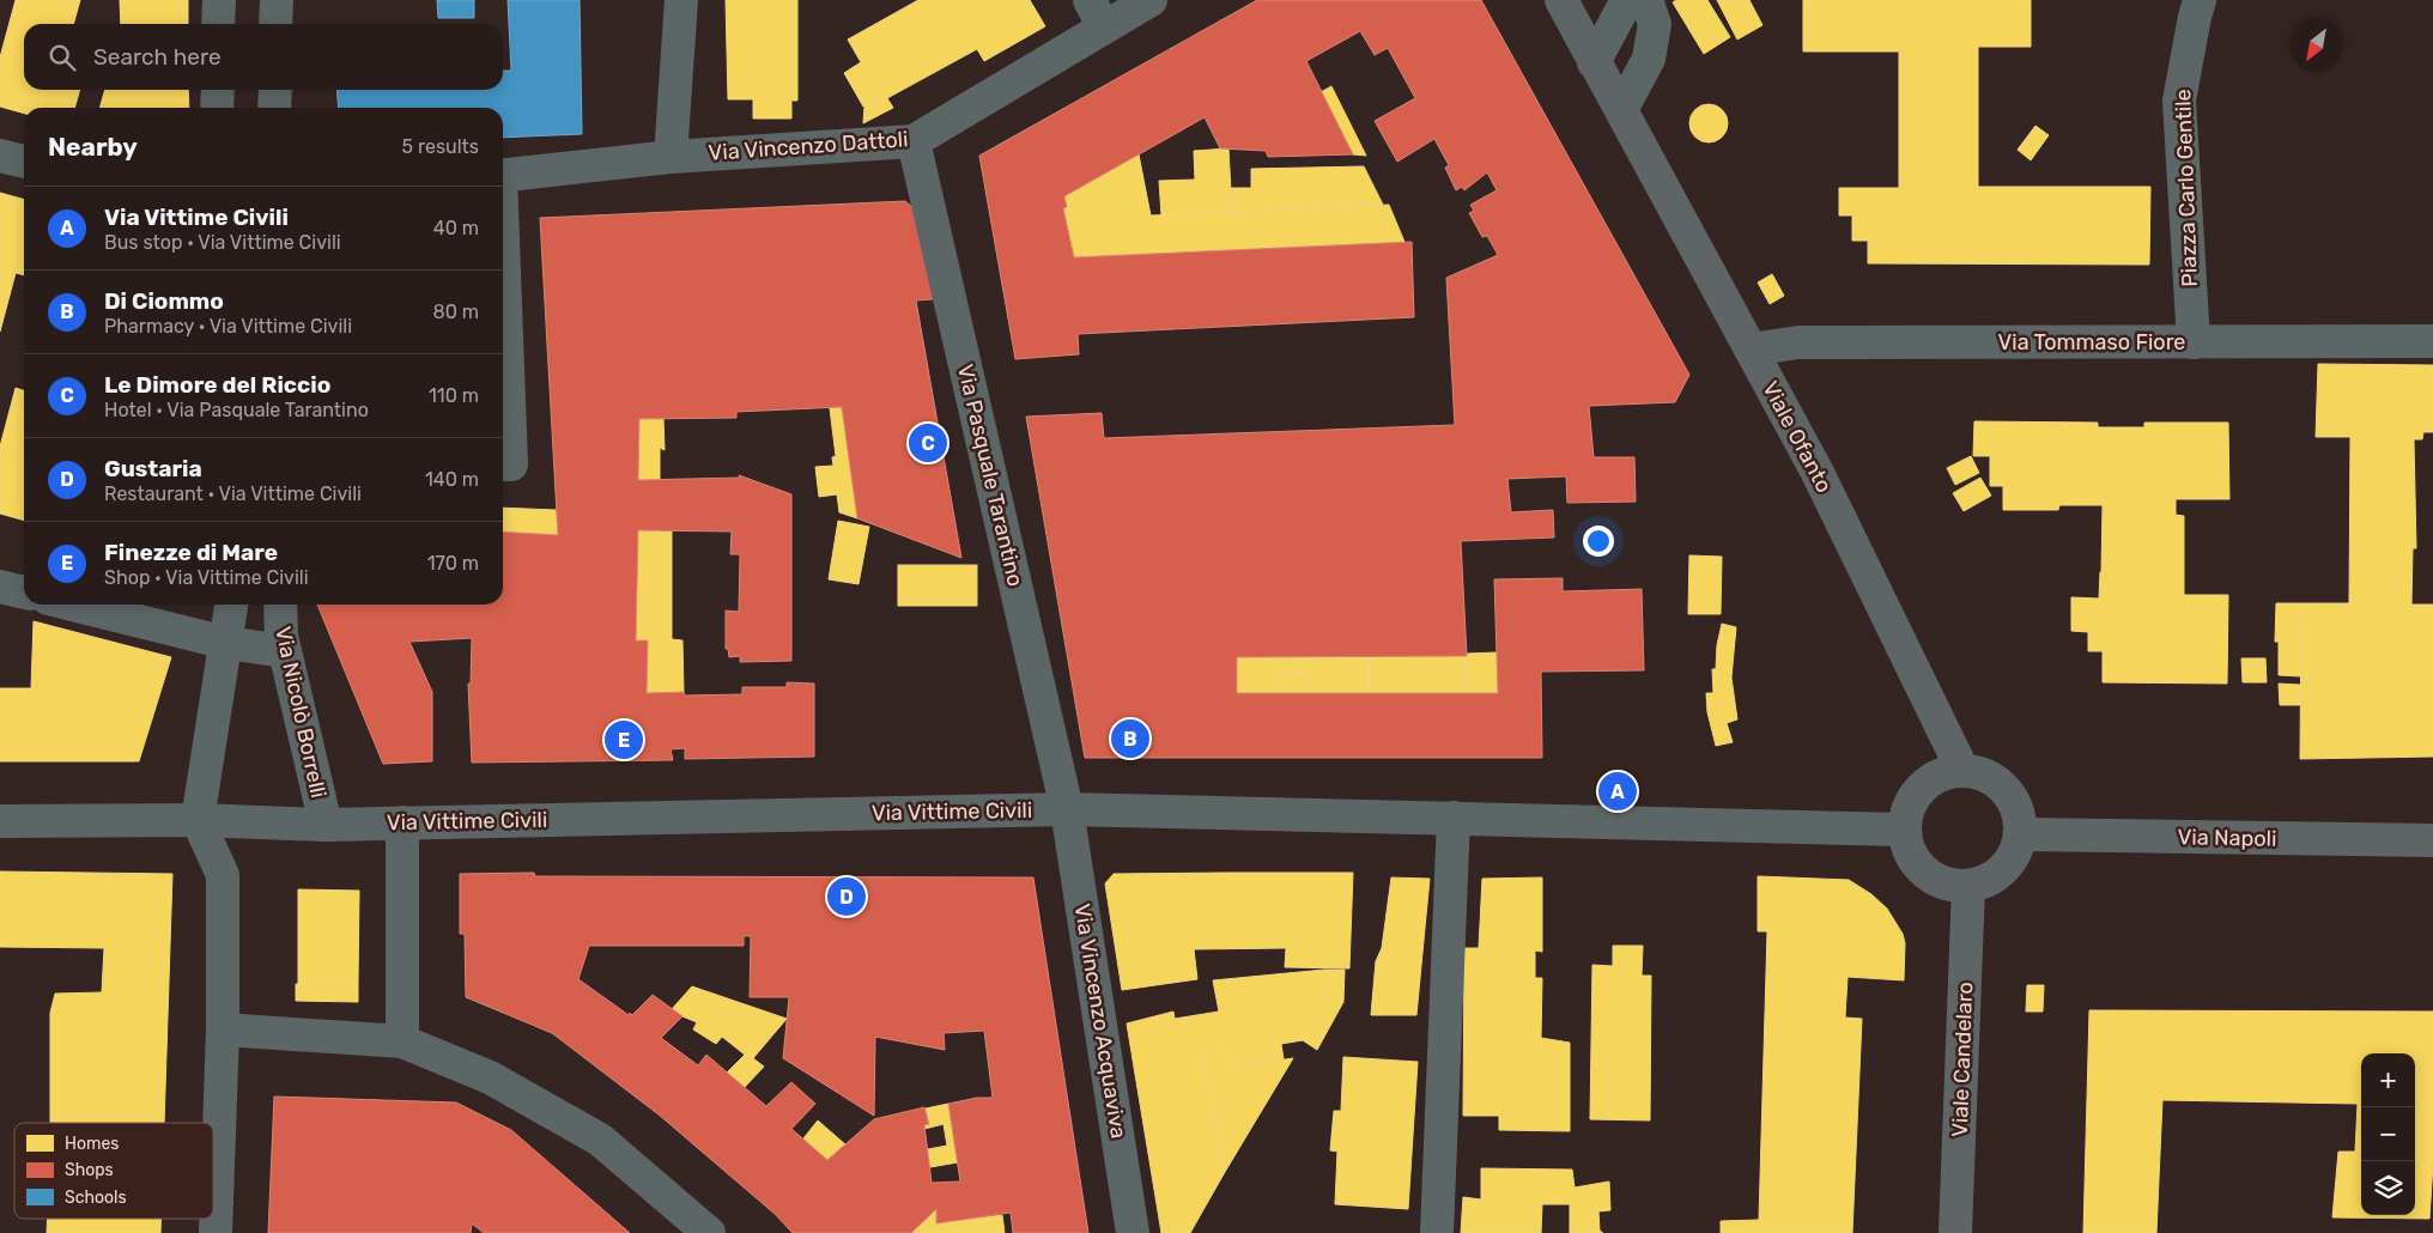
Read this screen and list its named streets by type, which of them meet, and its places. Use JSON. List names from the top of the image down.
{
  "streets": {
    "main road": ["Viale Ofanto", "Via Napoli", "Viale Candelaro"],
    "street": [
      "Via Vincenzo Dattoli",
      "Piazza Carlo Gentile",
      "Via Tommaso Fiore",
      "Via Pasquale Tarantino",
      "Via Nicolò Borrelli",
      "Via Vittime Civili",
      "Via Vincenzo Acquaviva"
    ]
  },
  "crossings": [
    ["Via Vincenzo Dattoli", "Via Pasquale Tarantino"],
    ["Piazza Carlo Gentile", "Via Tommaso Fiore"],
    ["Via Tommaso Fiore", "Viale Ofanto"],
    ["Viale Ofanto", "Via Vittime Civili"],
    ["Viale Ofanto", "Via Napoli"],
    ["Viale Ofanto", "Viale Candelaro"],
    ["Via Pasquale Tarantino", "Via Vittime Civili"],
    ["Via Pasquale Tarantino", "Via Vincenzo Acquaviva"],
    ["Via Nicolò Borrelli", "Via Vittime Civili"],
    ["Via Vittime Civili", "Via Napoli"],
    ["Via Vittime Civili", "Via Vincenzo Acquaviva"],
    ["Via Vittime Civili", "Viale Candelaro"],
    ["Via Napoli", "Viale Candelaro"]
  ],
  "legend": ["Homes", "Shops", "Schools"],
  "north": "bottom left",
  "page": {
    "search": "Search here",
    "heading": ["Nearby", "5 results"],
    "list": [
      {
        "mark": "A",
        "name": "Via Vittime Civili",
        "note": "Bus stop · Via Vittime Civili",
        "value": "40 m"
      },
      {
        "mark": "B",
        "name": "Di Ciommo",
        "note": "Pharmacy · Via Vittime Civili",
        "value": "80 m"
      },
      {
        "mark": "C",
        "name": "Le Dimore del Riccio",
        "note": "Hotel · Via Pasquale Tarantino",
        "value": "110 m"
      },
      {
        "mark": "D",
        "name": "Gustaria",
        "note": "Restaurant · Via Vittime Civili",
        "value": "140 m"
      },
      {
        "mark": "E",
        "name": "Finezze di Mare",
        "note": "Shop · Via Vittime Civili",
        "value": "170 m"
      }
    ],
    "pins": [
      "C",
      "B",
      "E",
      "A",
      "D"
    ],
    "map_buttons": ["+", "−"]
  }
}
